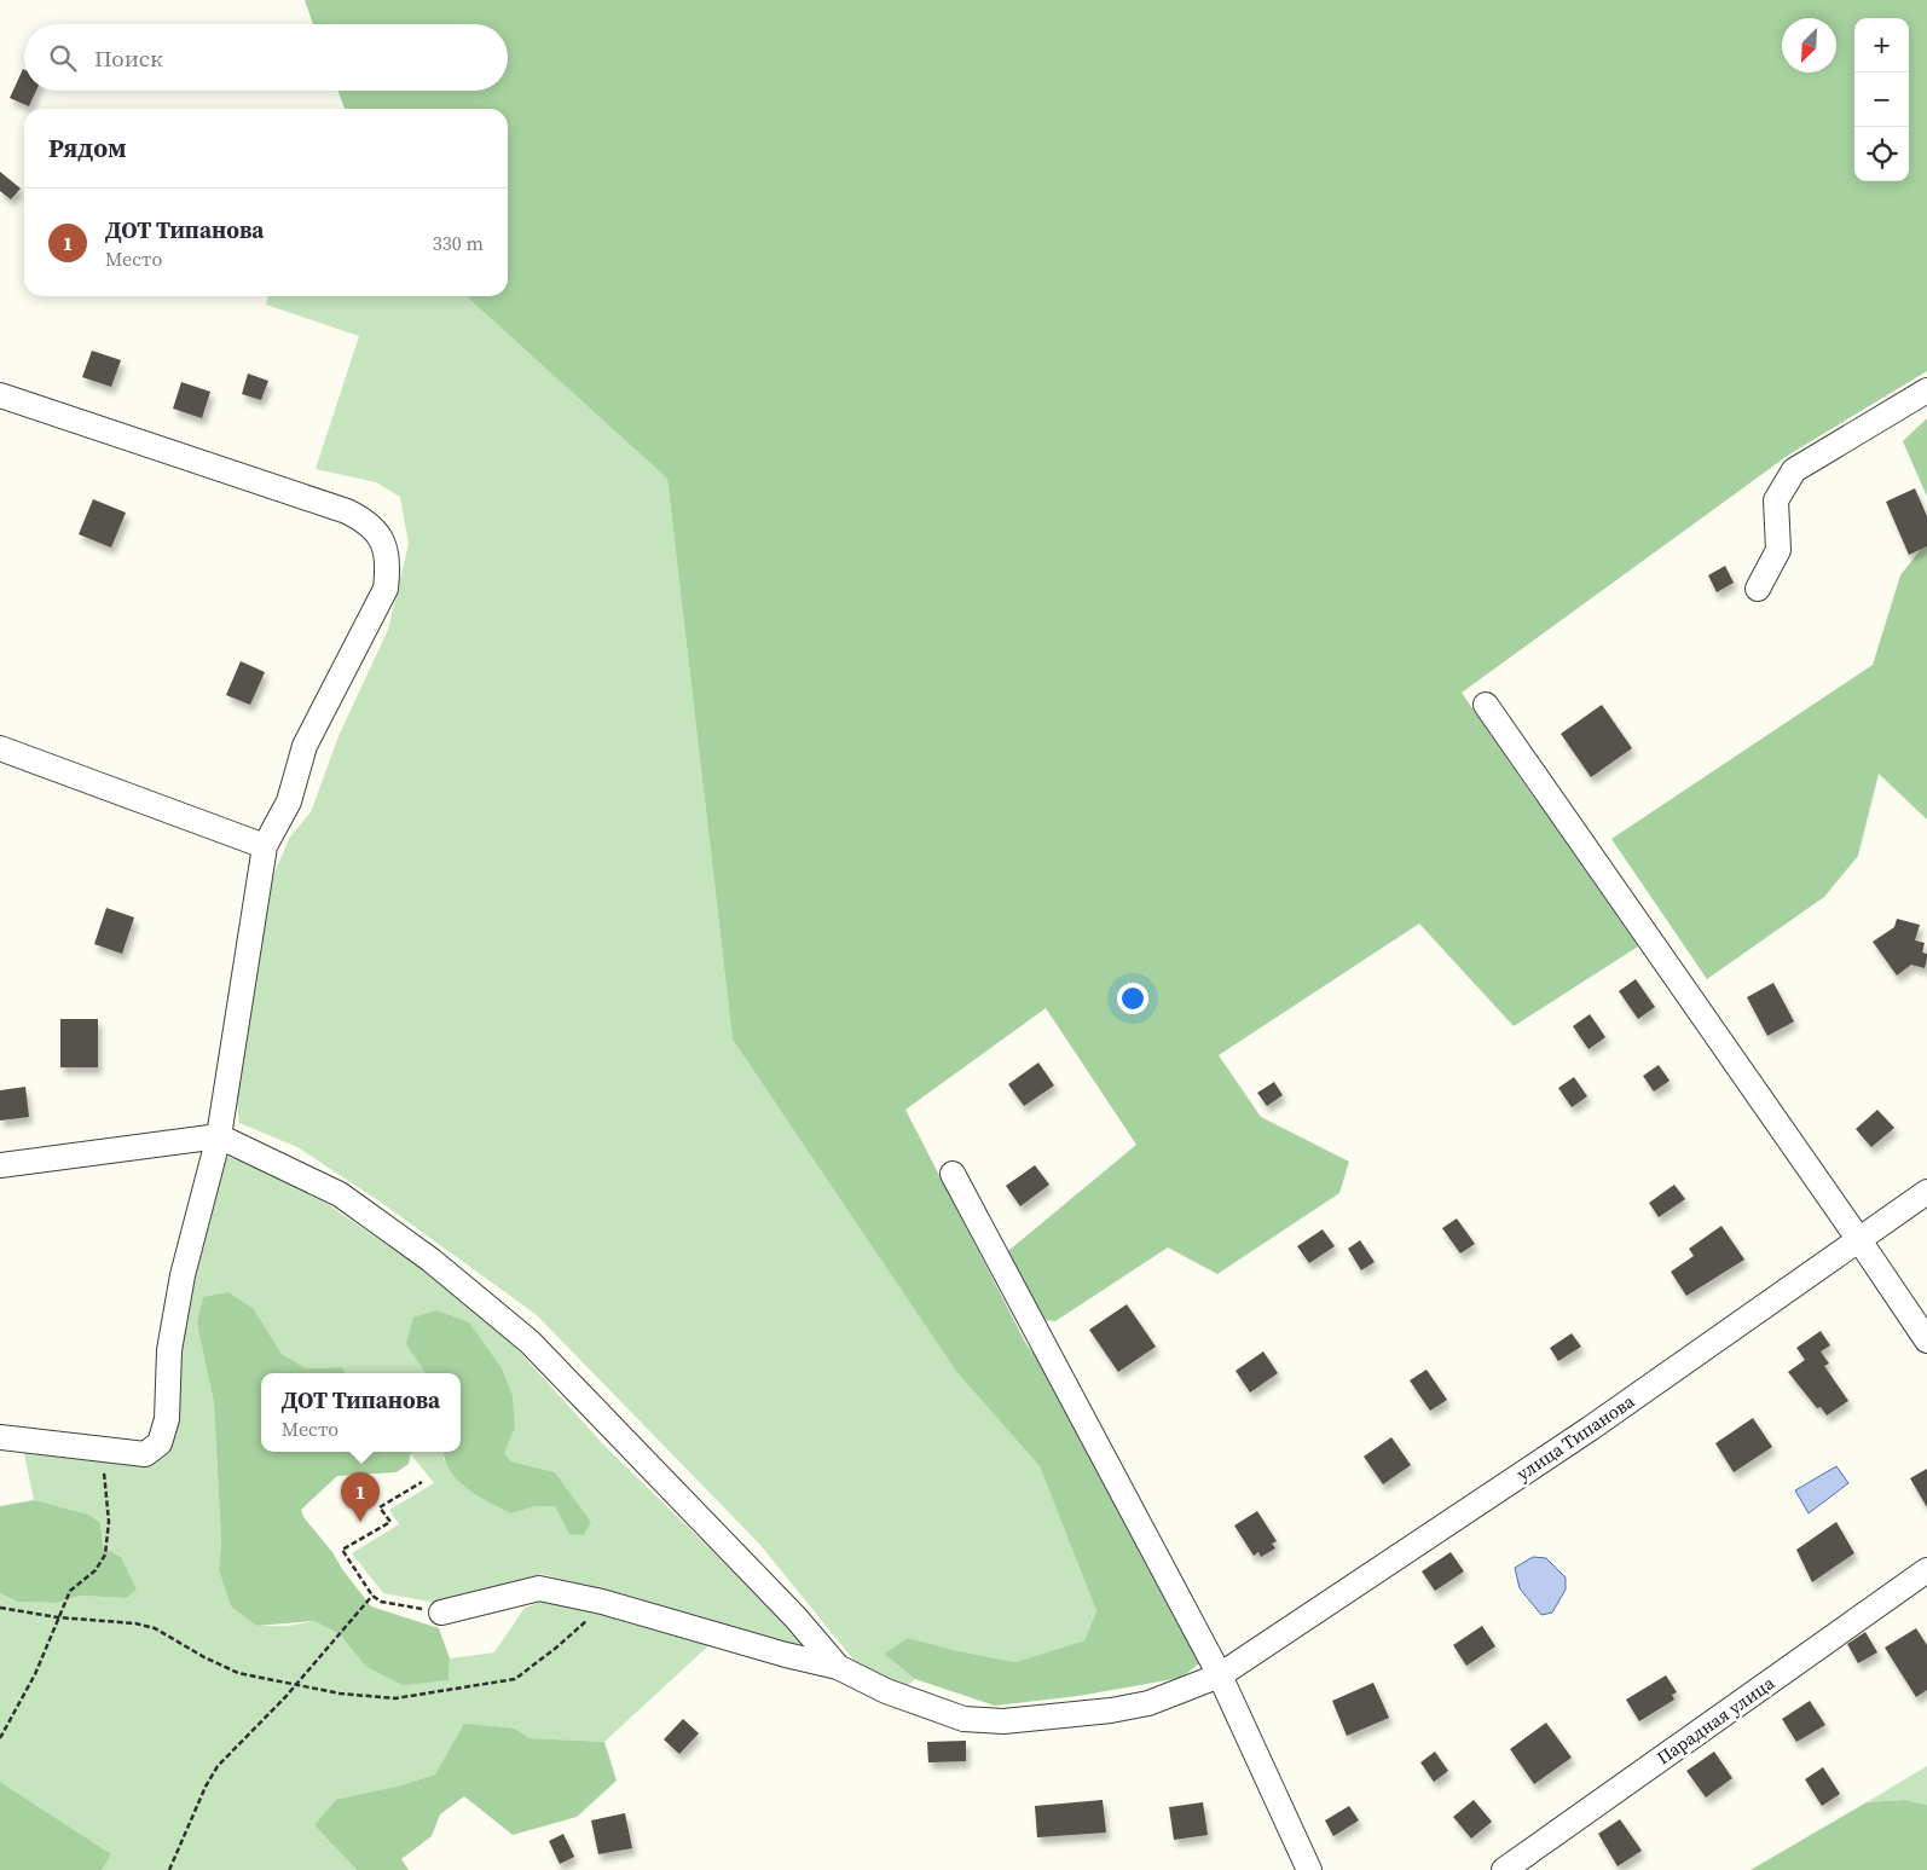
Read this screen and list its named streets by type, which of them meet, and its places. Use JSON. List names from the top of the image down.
{
  "streets": {
    "street": ["улица Типанова", "Парадная улица"]
  },
  "north": "bottom left",
  "page": {
    "map_buttons": ["+", "−"],
    "search": "Поиск",
    "heading": "Рядом",
    "list": [
      {
        "mark": "1",
        "name": "ДОТ Типанова",
        "note": "Место",
        "value": "330 m"
      }
    ],
    "popup": ["ДОТ Типанова", "Место"],
    "pins": "1"
  }
}
